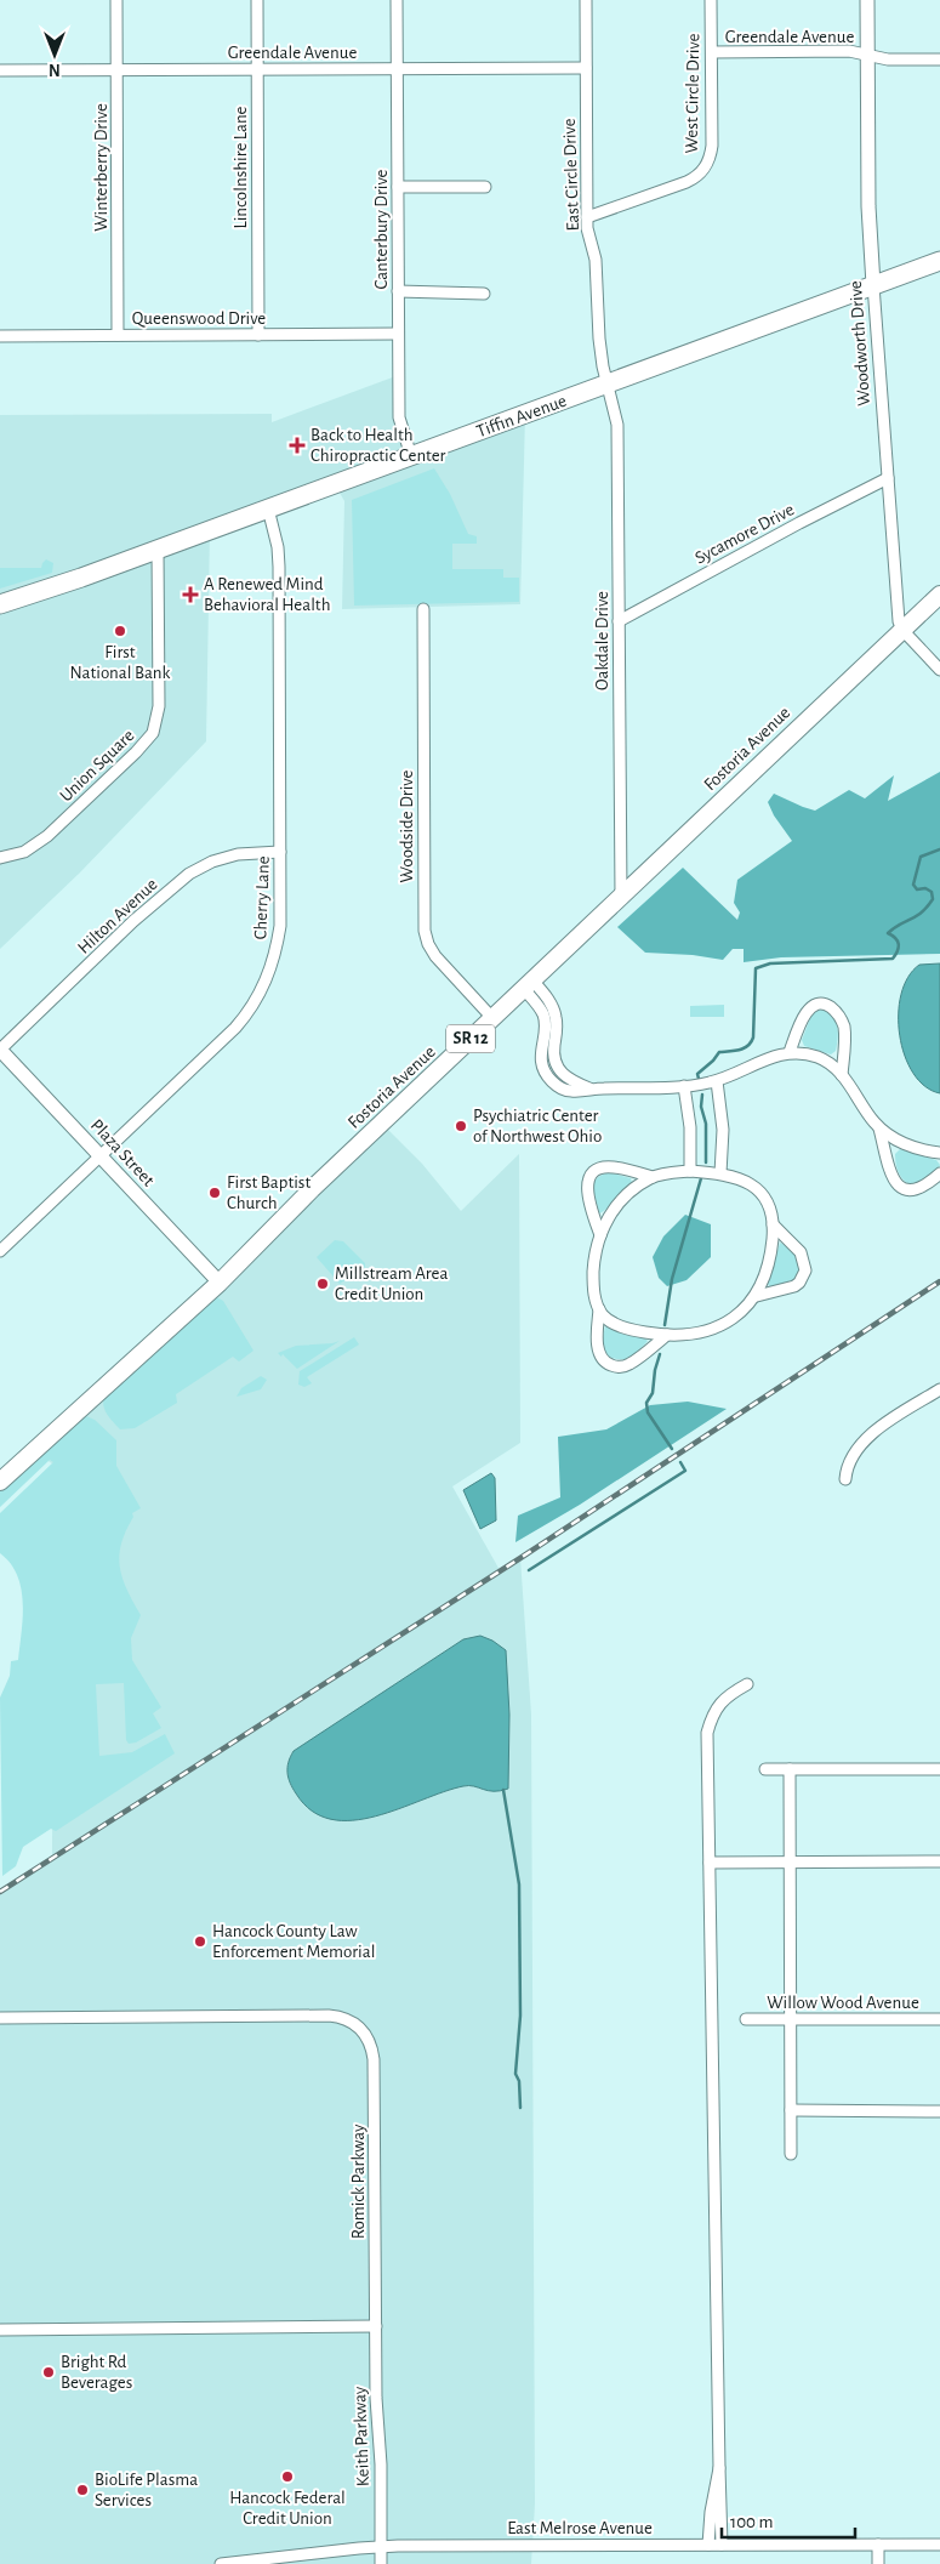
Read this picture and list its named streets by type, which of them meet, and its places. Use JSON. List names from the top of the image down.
{
  "streets": {
    "highway": ["Tiffin Avenue"],
    "main road": ["Fostoria Avenue", "SR 12"],
    "street": [
      "Greendale Avenue",
      "West Circle Drive",
      "Winterberry Drive",
      "Lincolnshire Lane",
      "East Circle Drive",
      "Canterbury Drive",
      "Queenswood Drive",
      "Woodworth Drive",
      "Sycamore Drive",
      "Oakdale Drive",
      "Union Square",
      "Woodside Drive",
      "Cherry Lane",
      "Hilton Avenue",
      "Plaza Street",
      "Willow Wood Avenue",
      "Romick Parkway",
      "Keith Parkway",
      "East Melrose Avenue"
    ]
  },
  "crossings": [
    ["Greendale Avenue", "West Circle Drive"],
    ["Greendale Avenue", "Winterberry Drive"],
    ["Greendale Avenue", "Lincolnshire Lane"],
    ["Greendale Avenue", "East Circle Drive"],
    ["Greendale Avenue", "Canterbury Drive"],
    ["Greendale Avenue", "Woodworth Drive"],
    ["West Circle Drive", "East Circle Drive"],
    ["Winterberry Drive", "Queenswood Drive"],
    ["Lincolnshire Lane", "Queenswood Drive"],
    ["East Circle Drive", "Tiffin Avenue"],
    ["East Circle Drive", "Oakdale Drive"],
    ["Canterbury Drive", "Queenswood Drive"],
    ["Canterbury Drive", "Tiffin Avenue"],
    ["Woodworth Drive", "Tiffin Avenue"],
    ["Woodworth Drive", "Sycamore Drive"],
    ["Woodworth Drive", "Fostoria Avenue"],
    ["Tiffin Avenue", "Oakdale Drive"],
    ["Tiffin Avenue", "Union Square"],
    ["Tiffin Avenue", "Cherry Lane"],
    ["Sycamore Drive", "Oakdale Drive"],
    ["Oakdale Drive", "Fostoria Avenue"],
    ["Fostoria Avenue", "Woodside Drive"],
    ["Fostoria Avenue", "Plaza Street"],
    ["Cherry Lane", "Hilton Avenue"],
    ["Cherry Lane", "Plaza Street"],
    ["Hilton Avenue", "Plaza Street"],
    ["Romick Parkway", "Keith Parkway"],
    ["Keith Parkway", "East Melrose Avenue"]
  ],
  "places": {
    "health": ["Back to Health Chiropractic Center", "A Renewed Mind Behavioral Health"],
    "other": [
      "First National Bank",
      "Psychiatric Center of Northwest Ohio",
      "First Baptist Church",
      "Millstream Area Credit Union",
      "Hancock County Law Enforcement Memorial",
      "Bright Rd Beverages",
      "Hancock Federal Credit Union",
      "BioLife Plasma Services"
    ]
  },
  "scale_bar": "100 m",
  "north": "bottom"
}
